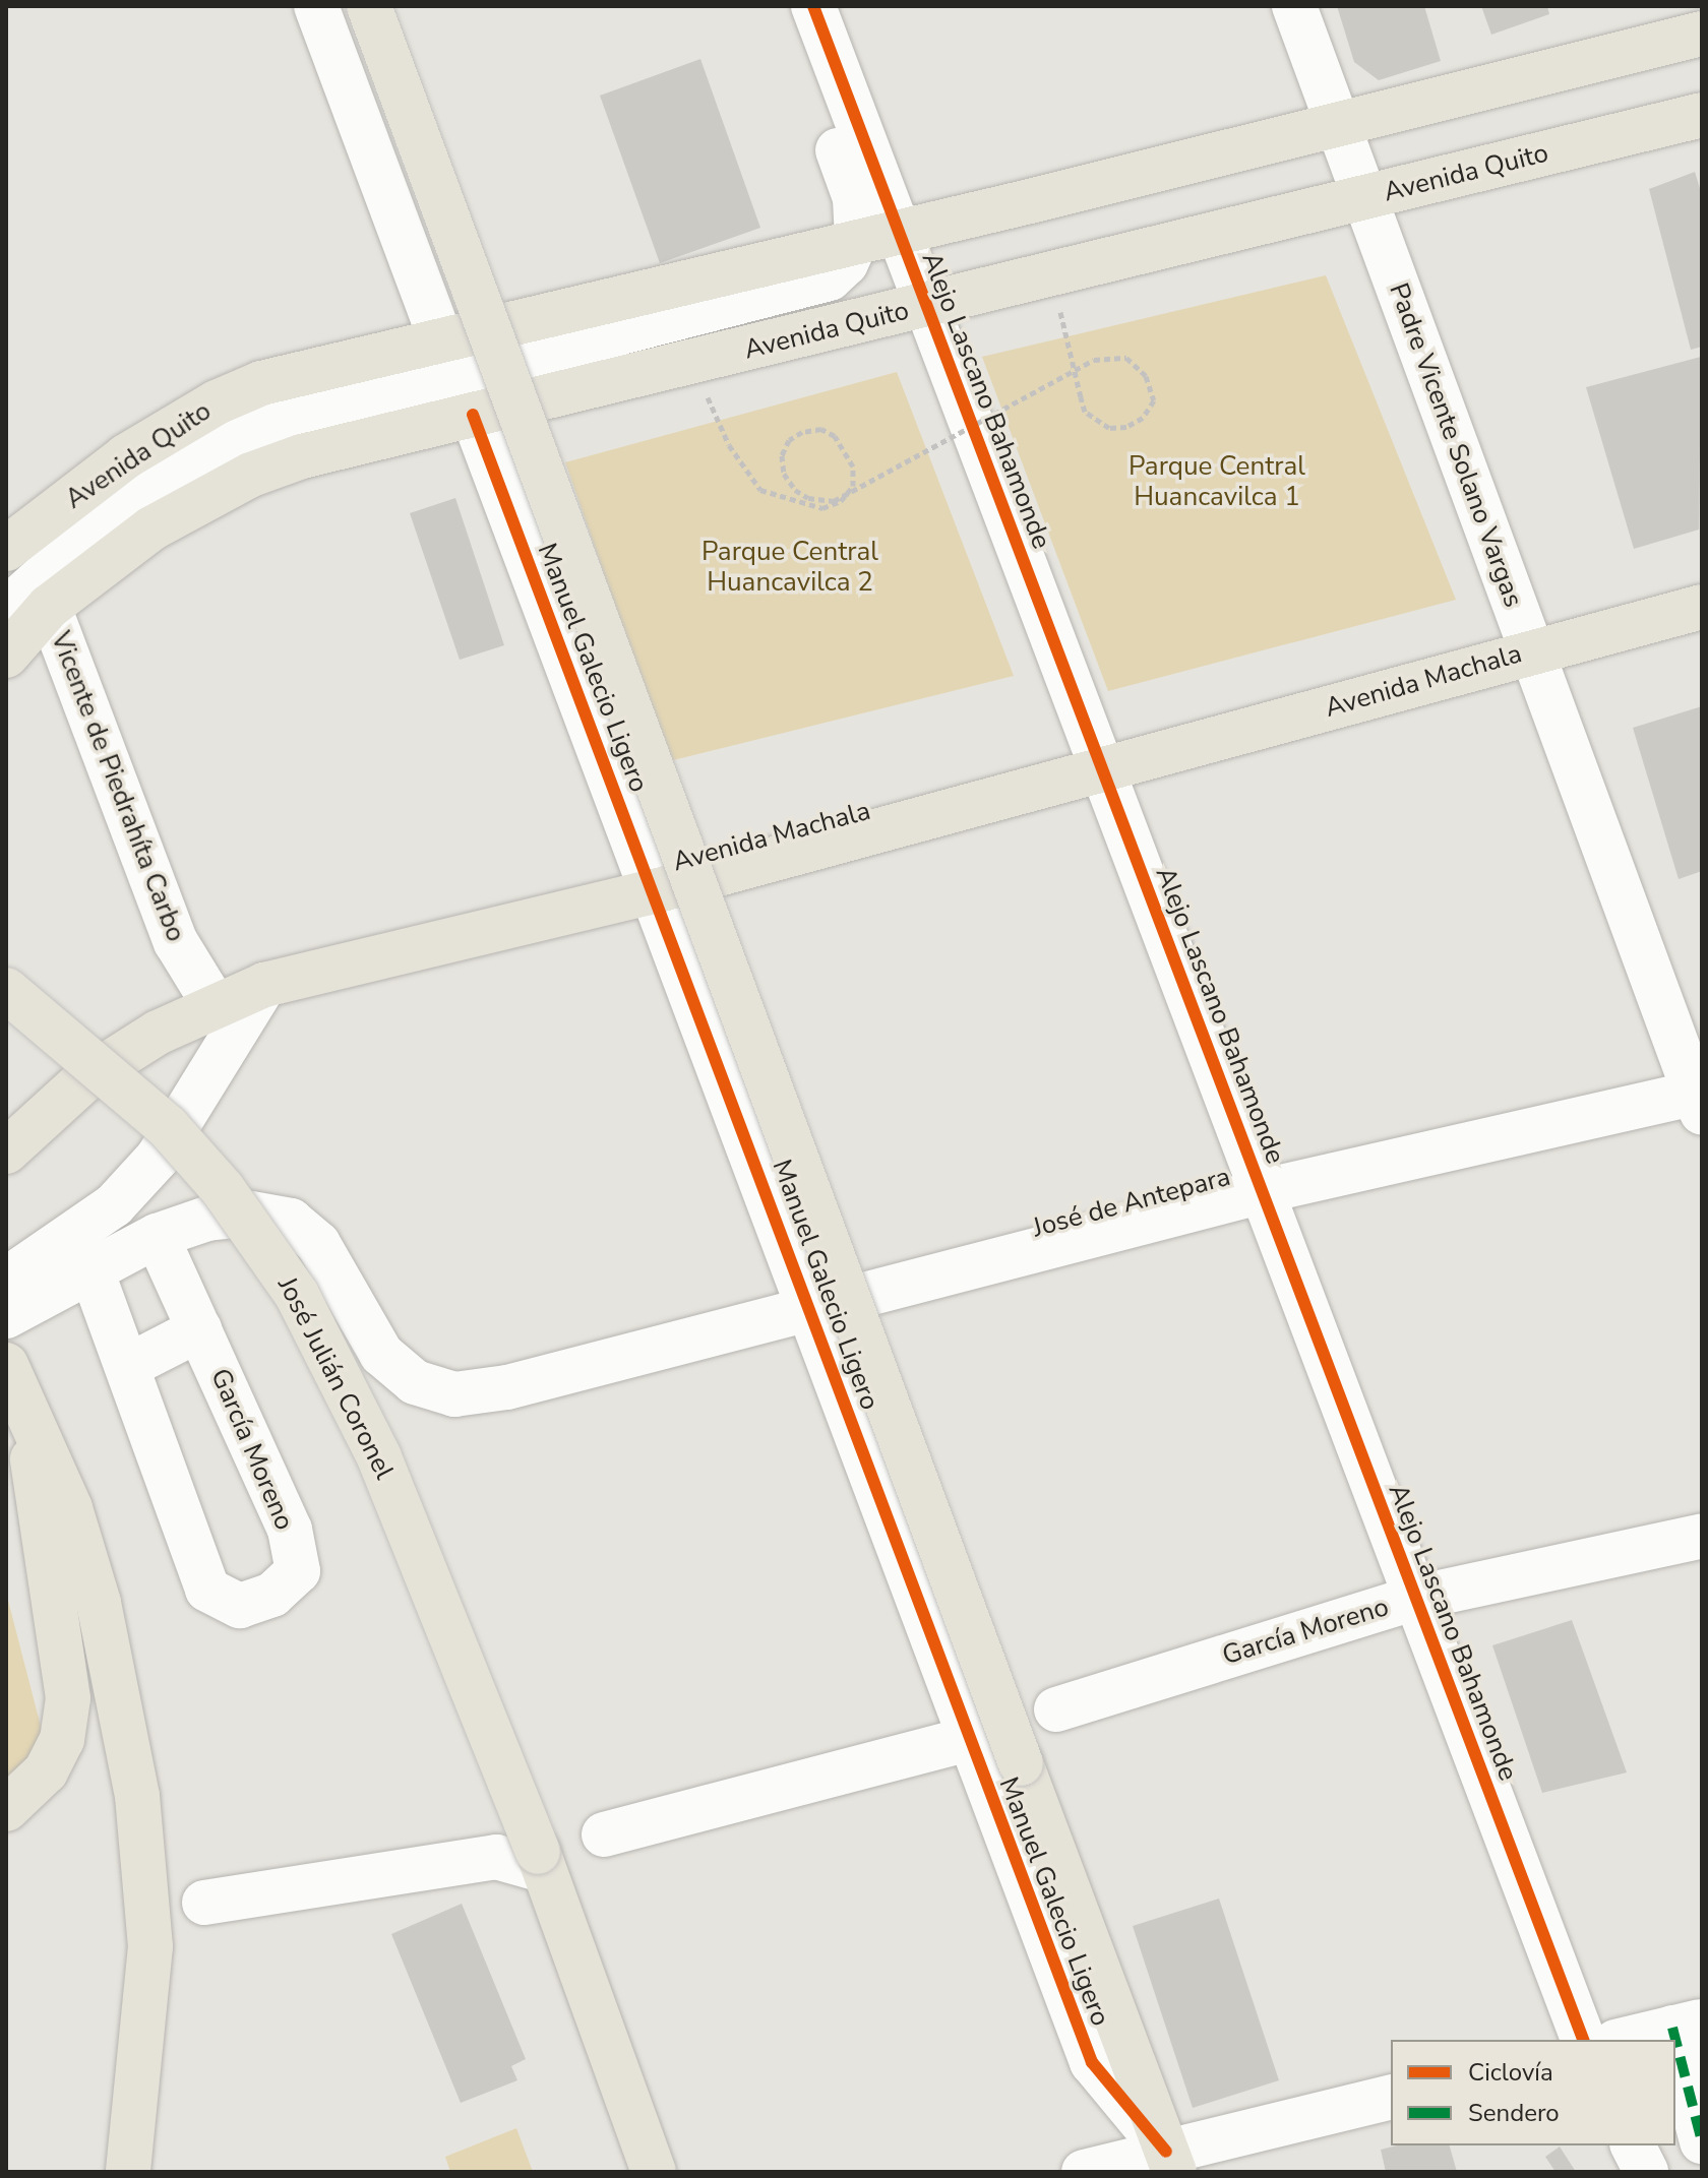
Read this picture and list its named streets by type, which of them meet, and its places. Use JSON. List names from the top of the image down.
{
  "streets": {
    "main road": [
      "Avenida Quito",
      "Manuel Galecio Ligero",
      "Avenida Machala",
      "José Julián Coronel"
    ],
    "street": [
      "Alejo Lascano Bahamonde",
      "Padre Vicente Solano Vargas",
      "Vicente de Piedrahíta Carbo",
      "José de Antepara",
      "García Moreno"
    ]
  },
  "crossings": [
    ["Avenida Quito", "Alejo Lascano Bahamonde"],
    ["Avenida Quito", "Padre Vicente Solano Vargas"],
    ["Avenida Quito", "Manuel Galecio Ligero"],
    ["Avenida Quito", "Vicente de Piedrahíta Carbo"],
    ["Alejo Lascano Bahamonde", "Avenida Machala"],
    ["Alejo Lascano Bahamonde", "José de Antepara"],
    ["Alejo Lascano Bahamonde", "García Moreno"],
    ["Padre Vicente Solano Vargas", "Avenida Machala"],
    ["Padre Vicente Solano Vargas", "José de Antepara"],
    ["Manuel Galecio Ligero", "Avenida Machala"],
    ["Manuel Galecio Ligero", "José de Antepara"],
    ["Avenida Machala", "Vicente de Piedrahíta Carbo"],
    ["José de Antepara", "García Moreno"]
  ],
  "parks": ["Parque Central Huancavilca 1", "Parque Central Huancavilca 2"],
  "legend": ["Ciclovía", "Sendero"]
}
